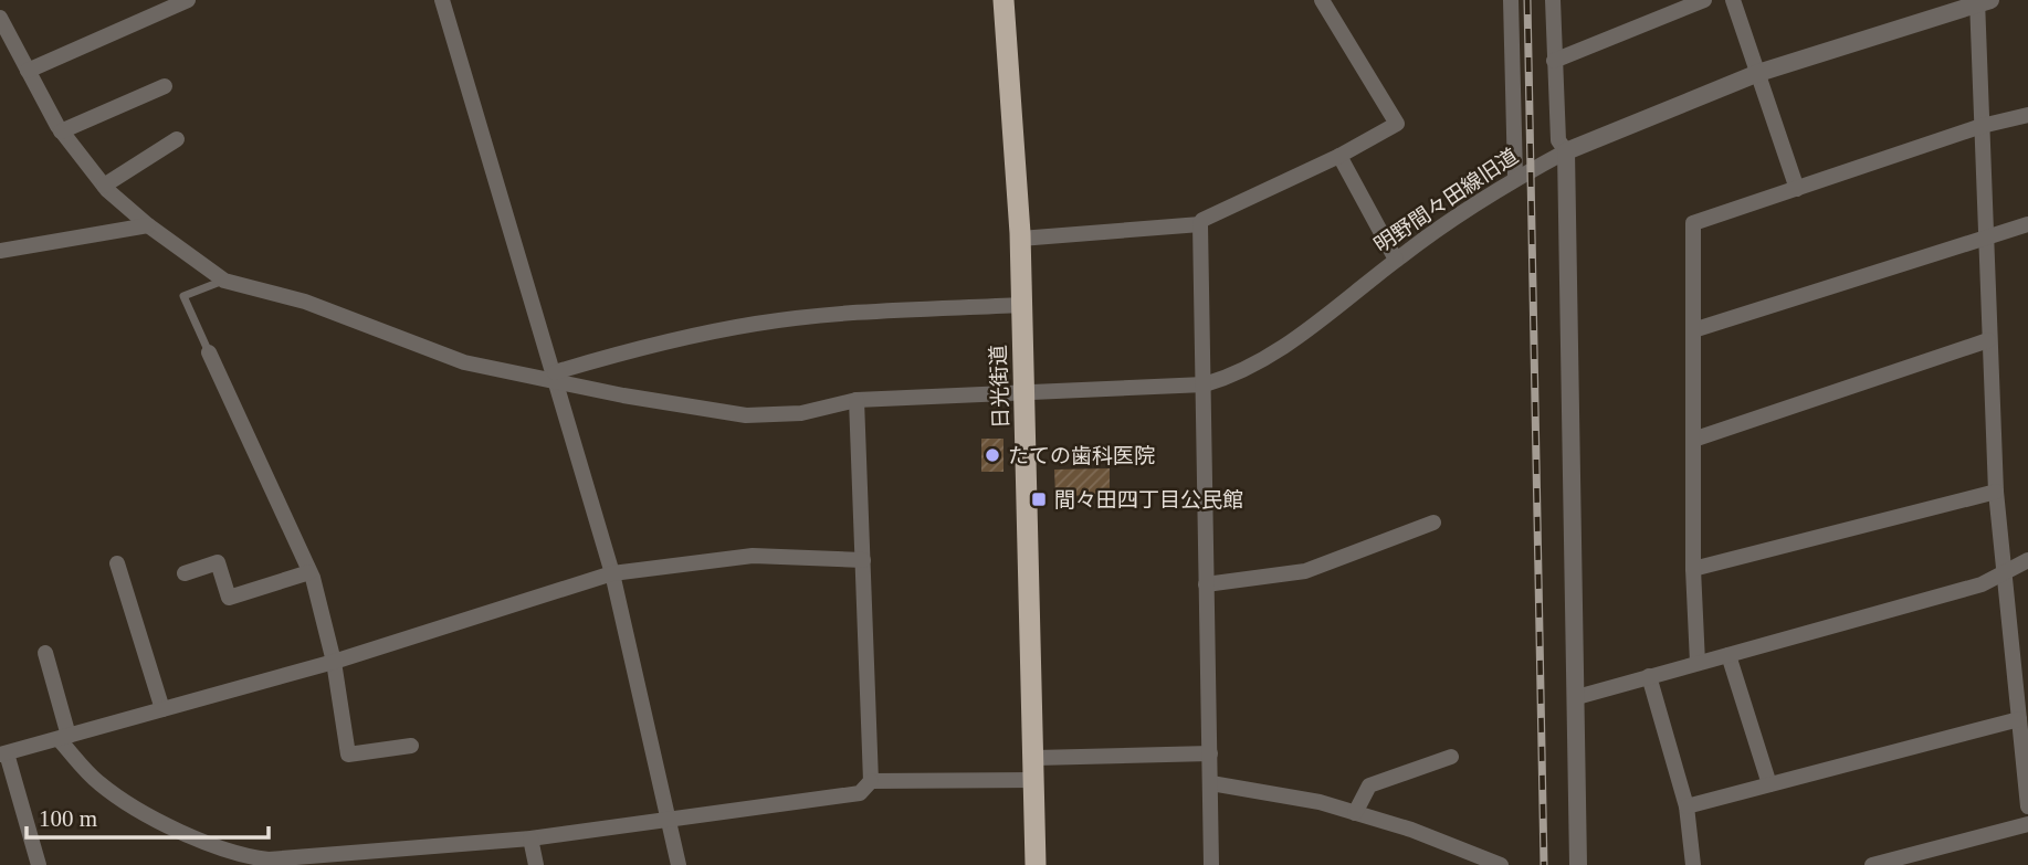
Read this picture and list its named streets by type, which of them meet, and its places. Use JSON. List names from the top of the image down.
{
  "streets": {
    "highway": ["日光街道"],
    "street": ["明野間々田線旧道"]
  },
  "crossings": [
    ["明野間々田線旧道", "日光街道"]
  ],
  "places": {
    "other": ["たての歯科医院"],
    "transit": ["間々田四丁目公民館"]
  },
  "scale_bar": "100 m"
}
